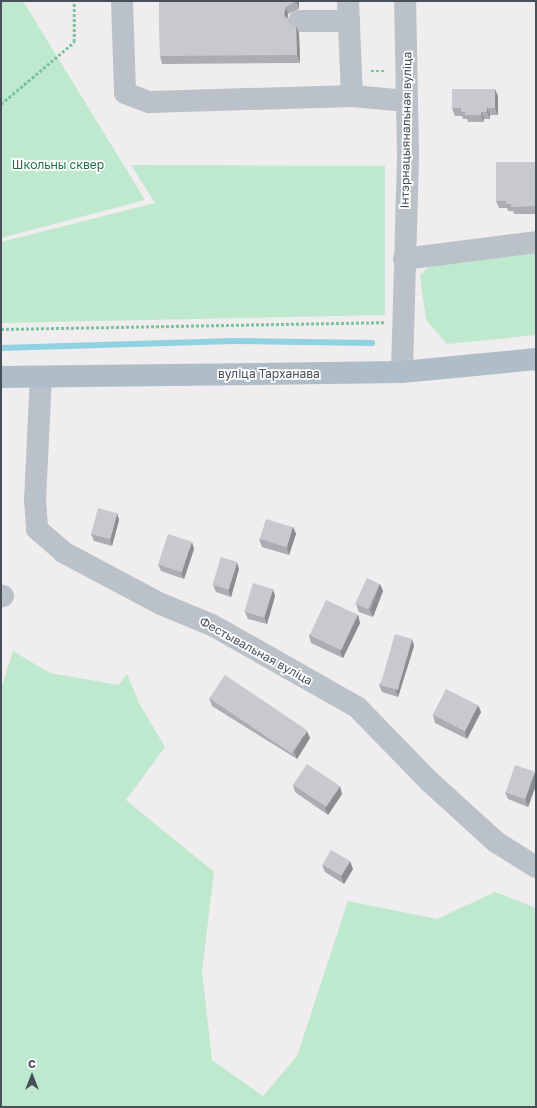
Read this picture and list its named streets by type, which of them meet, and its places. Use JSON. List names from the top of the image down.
{
  "streets": {
    "main road": ["вуліца Тарханава"],
    "street": ["Інтэрнацыянальная вуліца", "Фестывальная вуліца"]
  },
  "crossings": [
    ["Інтэрнацыянальная вуліца", "вуліца Тарханава"],
    ["вуліца Тарханава", "Фестывальная вуліца"]
  ],
  "parks": ["Школьны сквер"],
  "north": "top"
}
